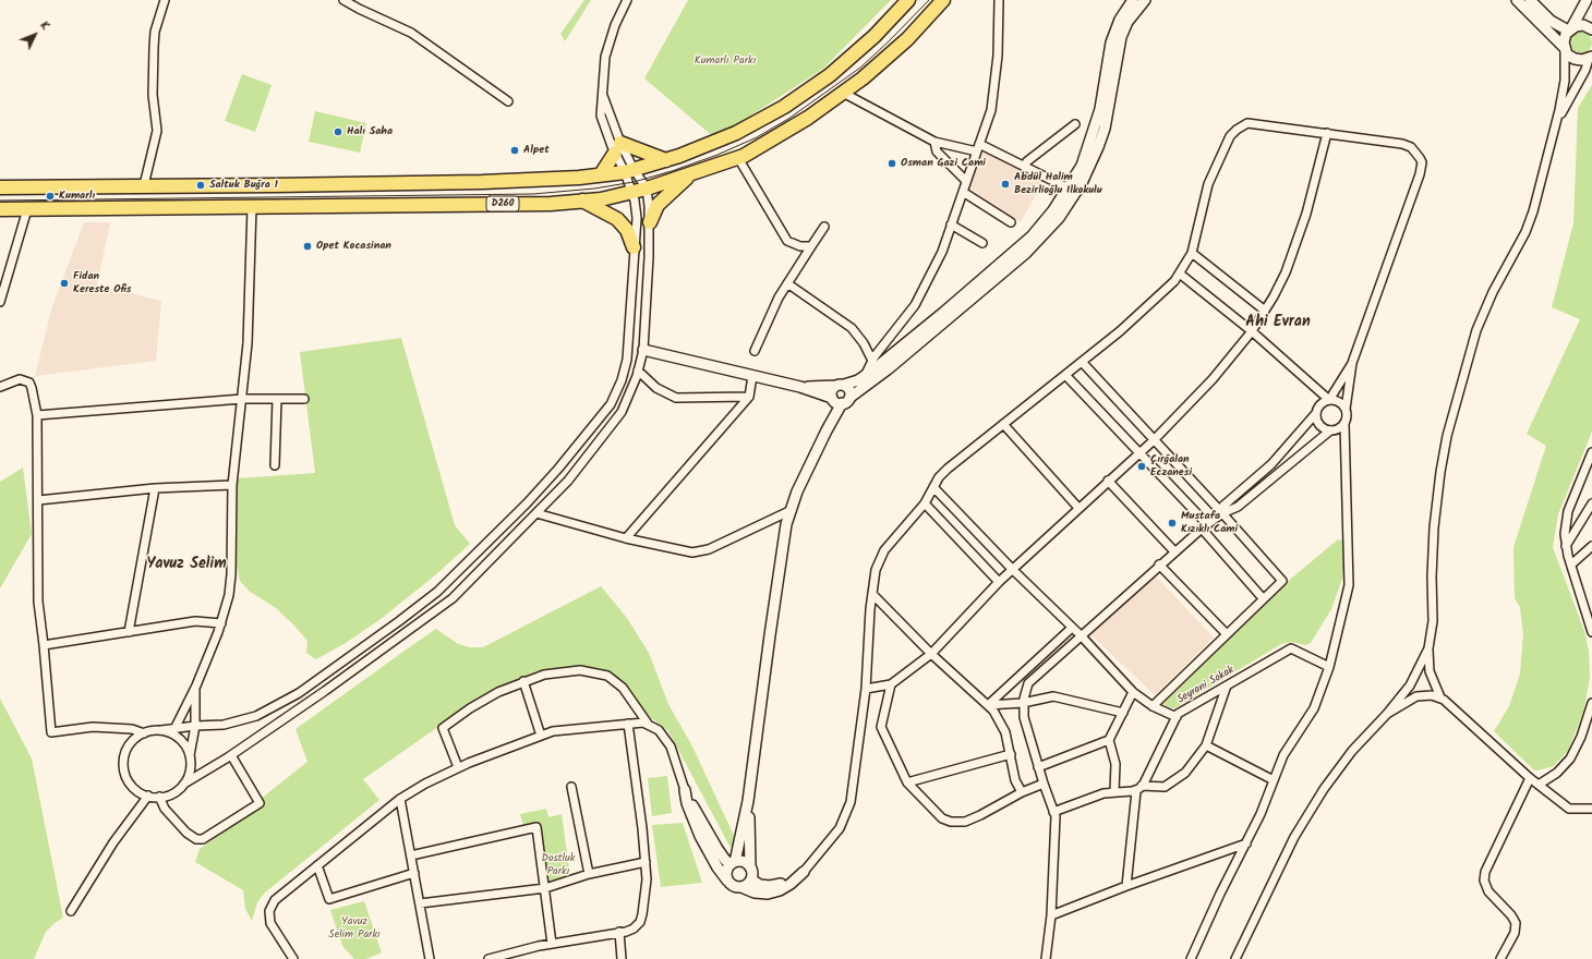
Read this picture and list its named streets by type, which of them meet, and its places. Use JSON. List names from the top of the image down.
{
  "streets": {
    "highway": ["D260"],
    "street": ["Seyrani Sokak"]
  },
  "districts": ["Ahi Evran", "Yavuz Selim"],
  "parks": ["Kumarlı Parkı", "Dostluk Parkı", "Yavuz Selim Parkı"],
  "places": [
    "Halı Saha",
    "Alpet",
    "Osman Gazi Cami",
    "Abdül Halim Bezirlioğlu Ilkokulu",
    "Saltuk Buğra 1",
    "Kumarlı",
    "Opet Kocasinan",
    "Fidan Kereste Ofis",
    "Çırğalan Eczanesi",
    "Mustafa Kızıklı Cami"
  ],
  "north": "top right"
}
